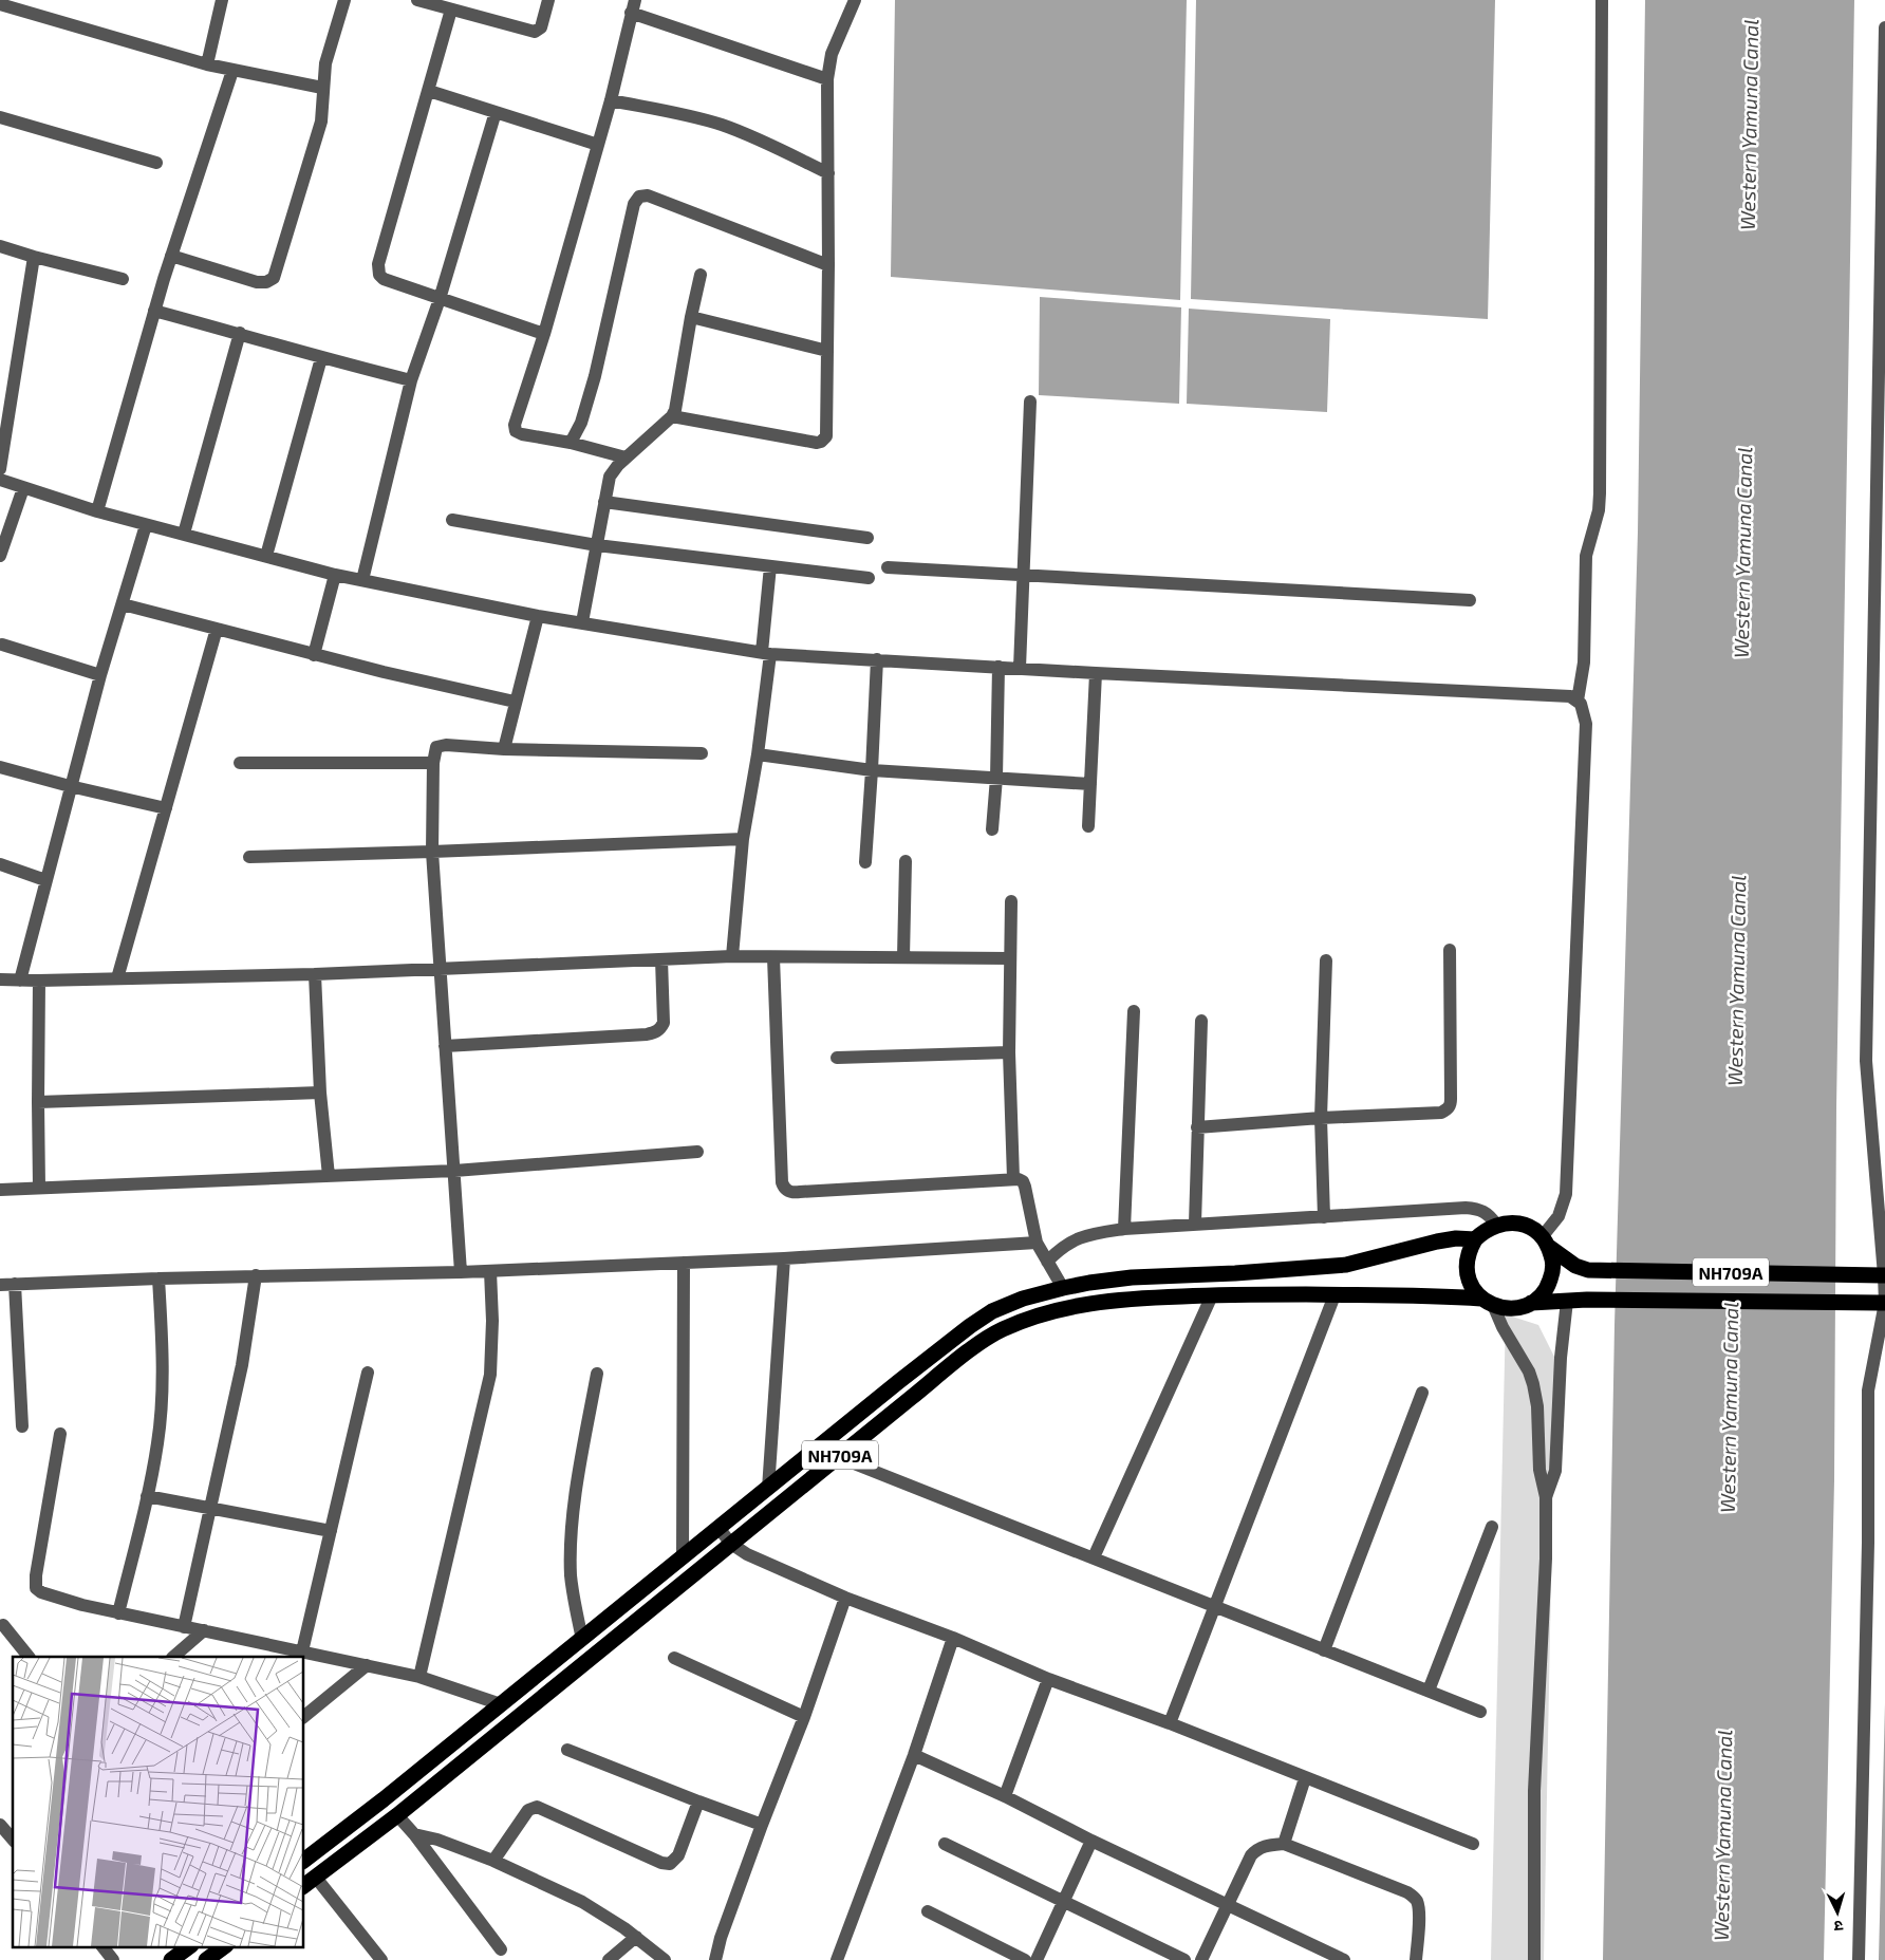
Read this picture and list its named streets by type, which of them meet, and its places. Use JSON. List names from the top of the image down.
{
  "streets": {
    "highway": ["NH709A"]
  },
  "water": ["Western Yamuna Canal"],
  "north": "bottom"
}
